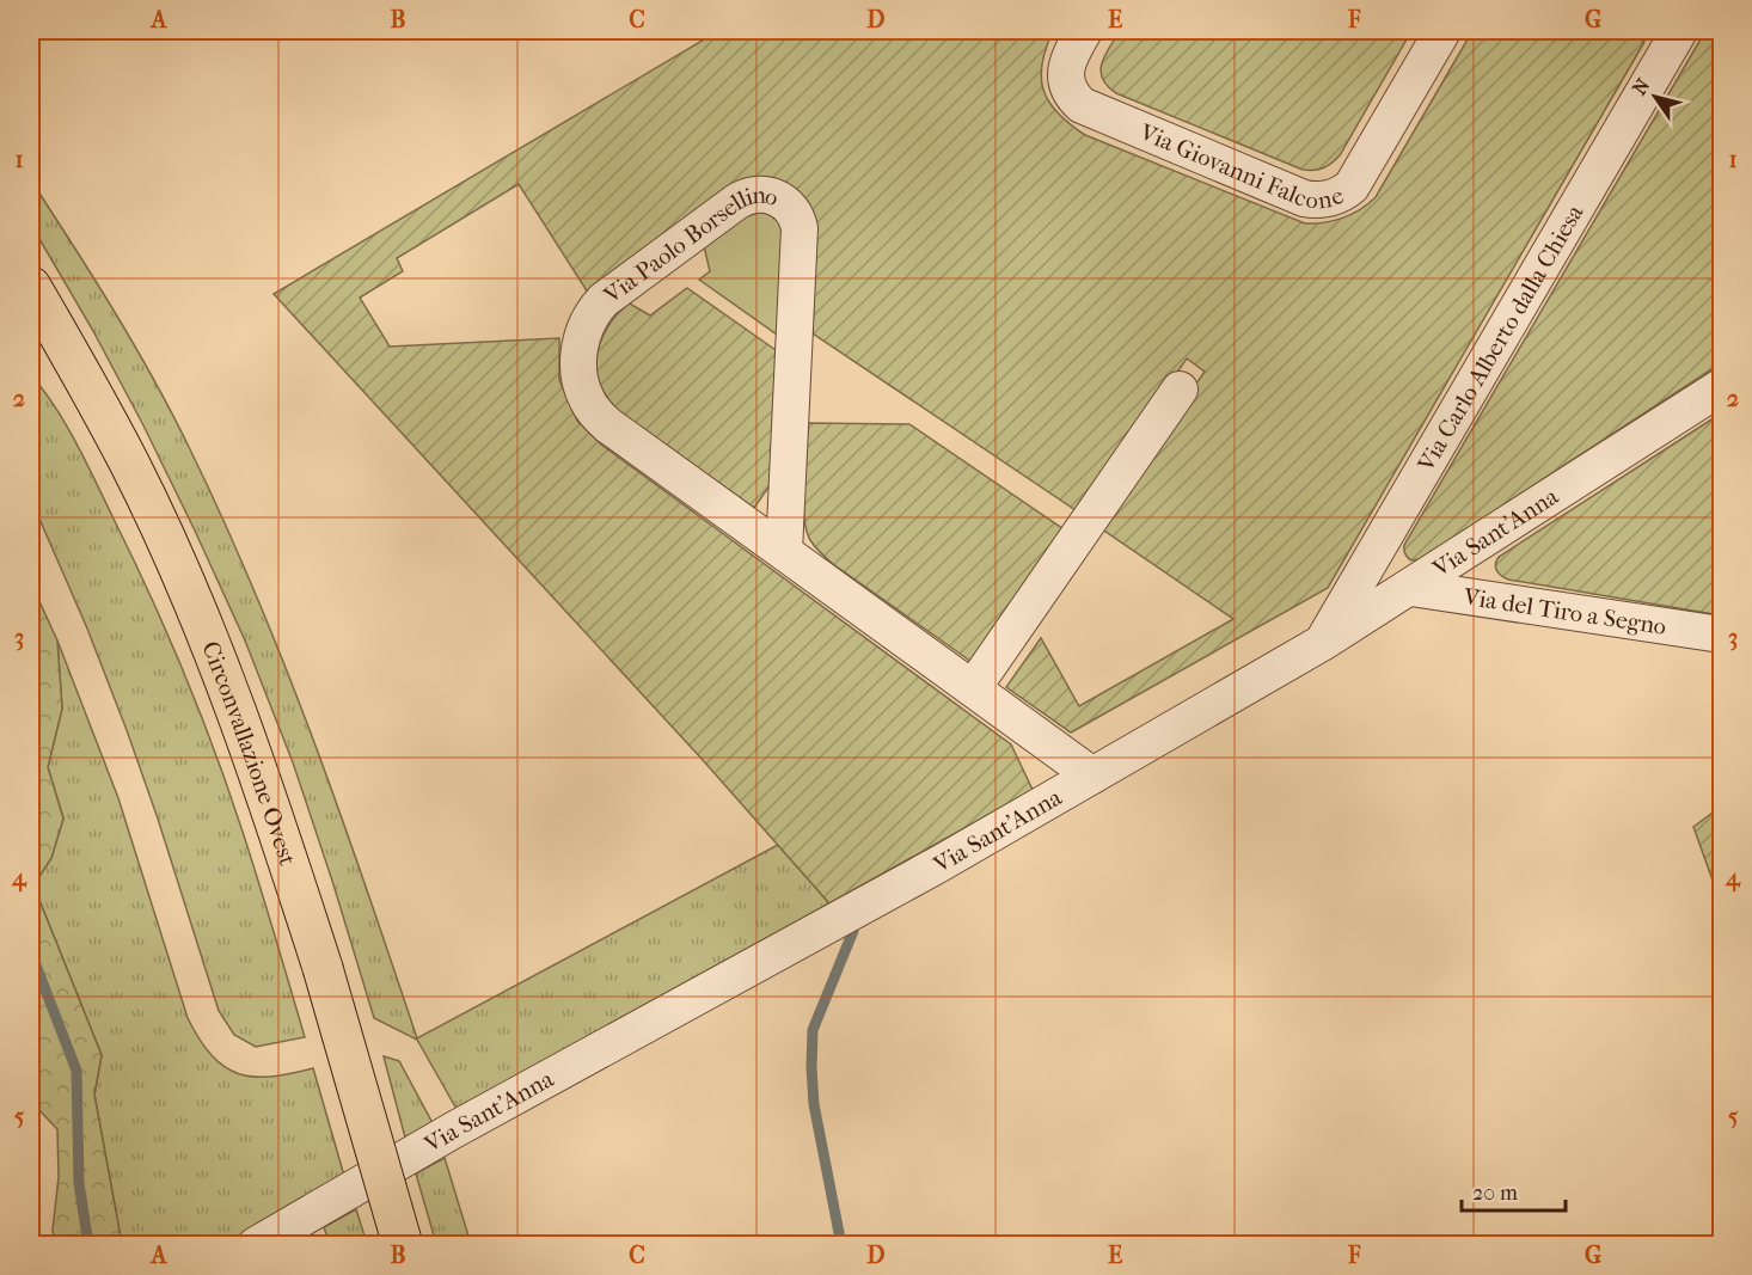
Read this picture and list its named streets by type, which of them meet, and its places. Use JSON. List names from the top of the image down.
{
  "streets": {
    "highway": ["Circonvallazione Ovest"],
    "street": [
      "Via Giovanni Falcone",
      "Via Paolo Borsellino",
      "Via Carlo Alberto dalla Chiesa",
      "Via Sant'Anna",
      "Via del Tiro a Segno"
    ]
  },
  "crossings": [
    ["Via Paolo Borsellino", "Via Sant'Anna"],
    ["Via Carlo Alberto dalla Chiesa", "Via Sant'Anna"],
    ["Via Sant'Anna", "Via del Tiro a Segno"]
  ],
  "scale_bar": "20 m",
  "north": "top left",
  "grid": {
    "columns": [
      "A",
      "B",
      "C",
      "D",
      "E",
      "F",
      "G"
    ],
    "rows": [
      "1",
      "2",
      "3",
      "4",
      "5"
    ]
  }
}
